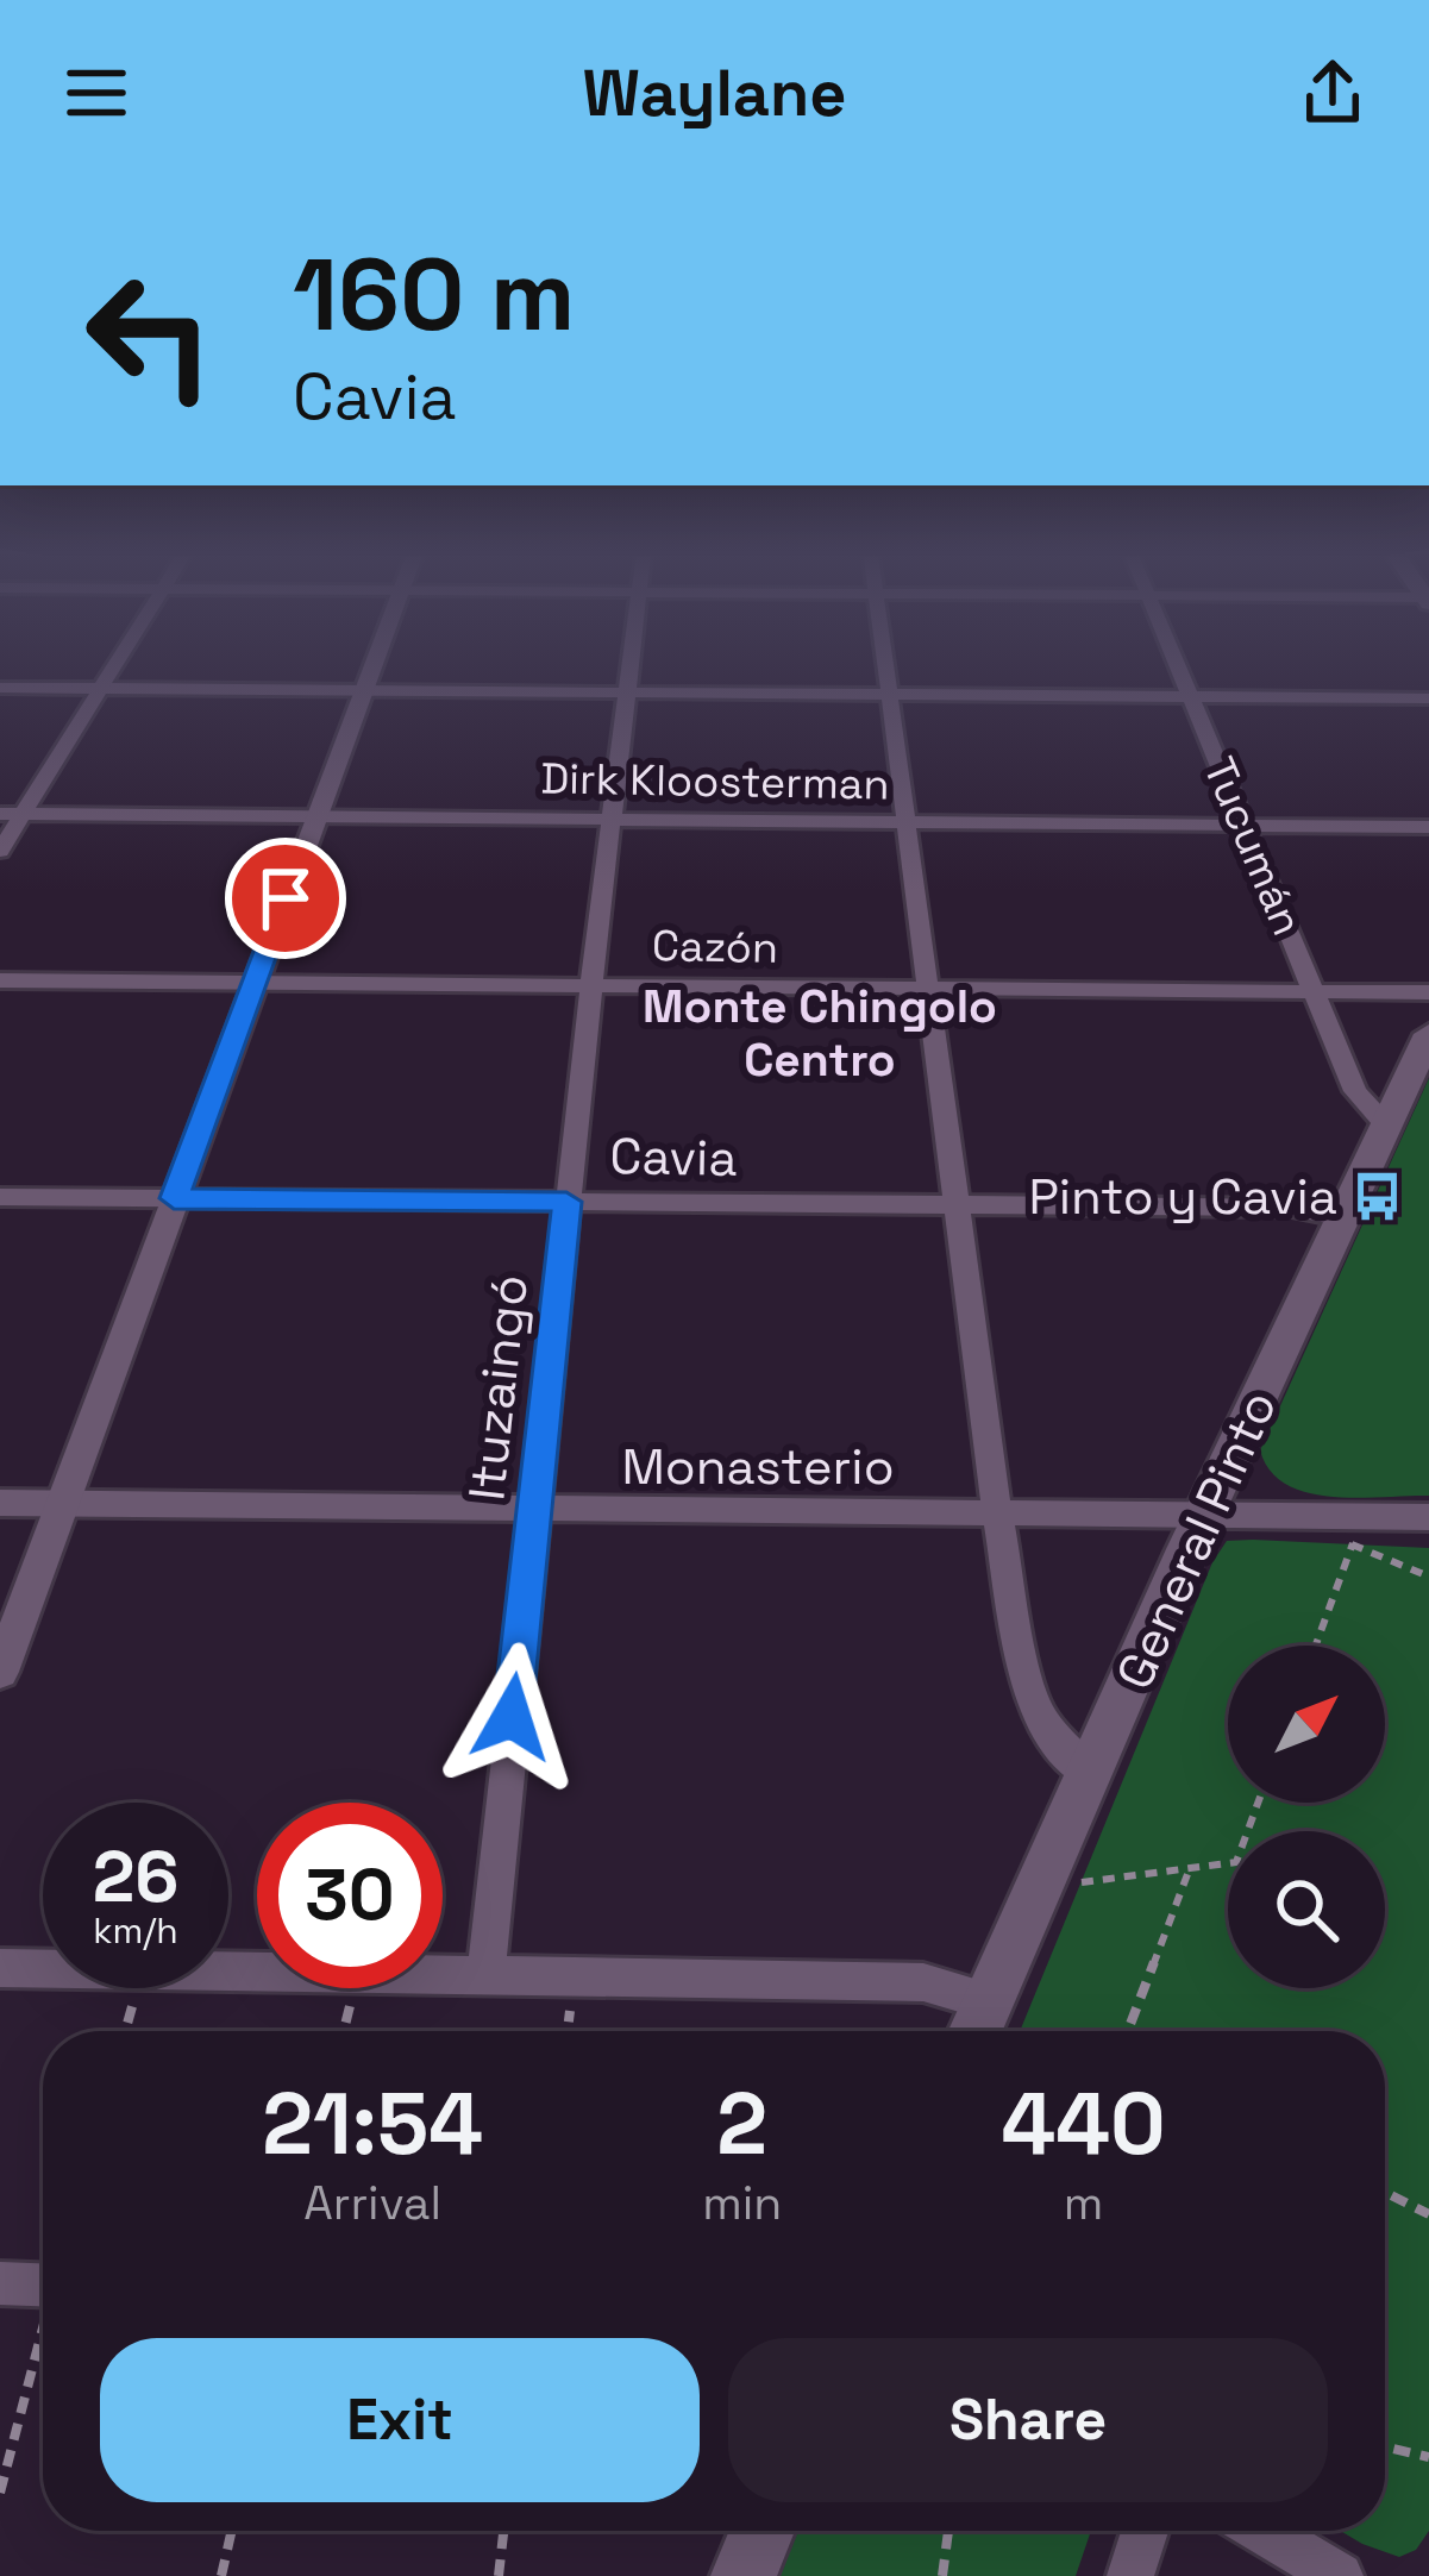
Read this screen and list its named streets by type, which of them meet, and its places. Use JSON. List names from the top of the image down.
{
  "streets": {
    "main road": ["General Pinto"],
    "street": [
      "Dirk Kloosterman",
      "Tucumán",
      "Cazón",
      "Cavia",
      "Ituzaingó",
      "Monasterio"
    ]
  },
  "crossings": [
    ["Dirk Kloosterman", "Tucumán"],
    ["Dirk Kloosterman", "Ituzaingó"],
    ["Tucumán", "Cazón"],
    ["Tucumán", "General Pinto"],
    ["Cazón", "Ituzaingó"],
    ["Cavia", "Ituzaingó"],
    ["Cavia", "General Pinto"],
    ["Ituzaingó", "Monasterio"],
    ["Monasterio", "General Pinto"]
  ],
  "districts": ["Monte Chingolo Centro"],
  "places": {
    "bus stop": ["Pinto y Cavia"]
  },
  "north": "top right",
  "page": {
    "header": "Waylane",
    "turn": ["160 m", "Cavia"],
    "speed": "26 km/h",
    "limit": "30",
    "eta": [
      "21:54",
      "Arrival",
      "2",
      "min",
      "440",
      "m"
    ],
    "buttons": ["Exit", "Share"]
  }
}
